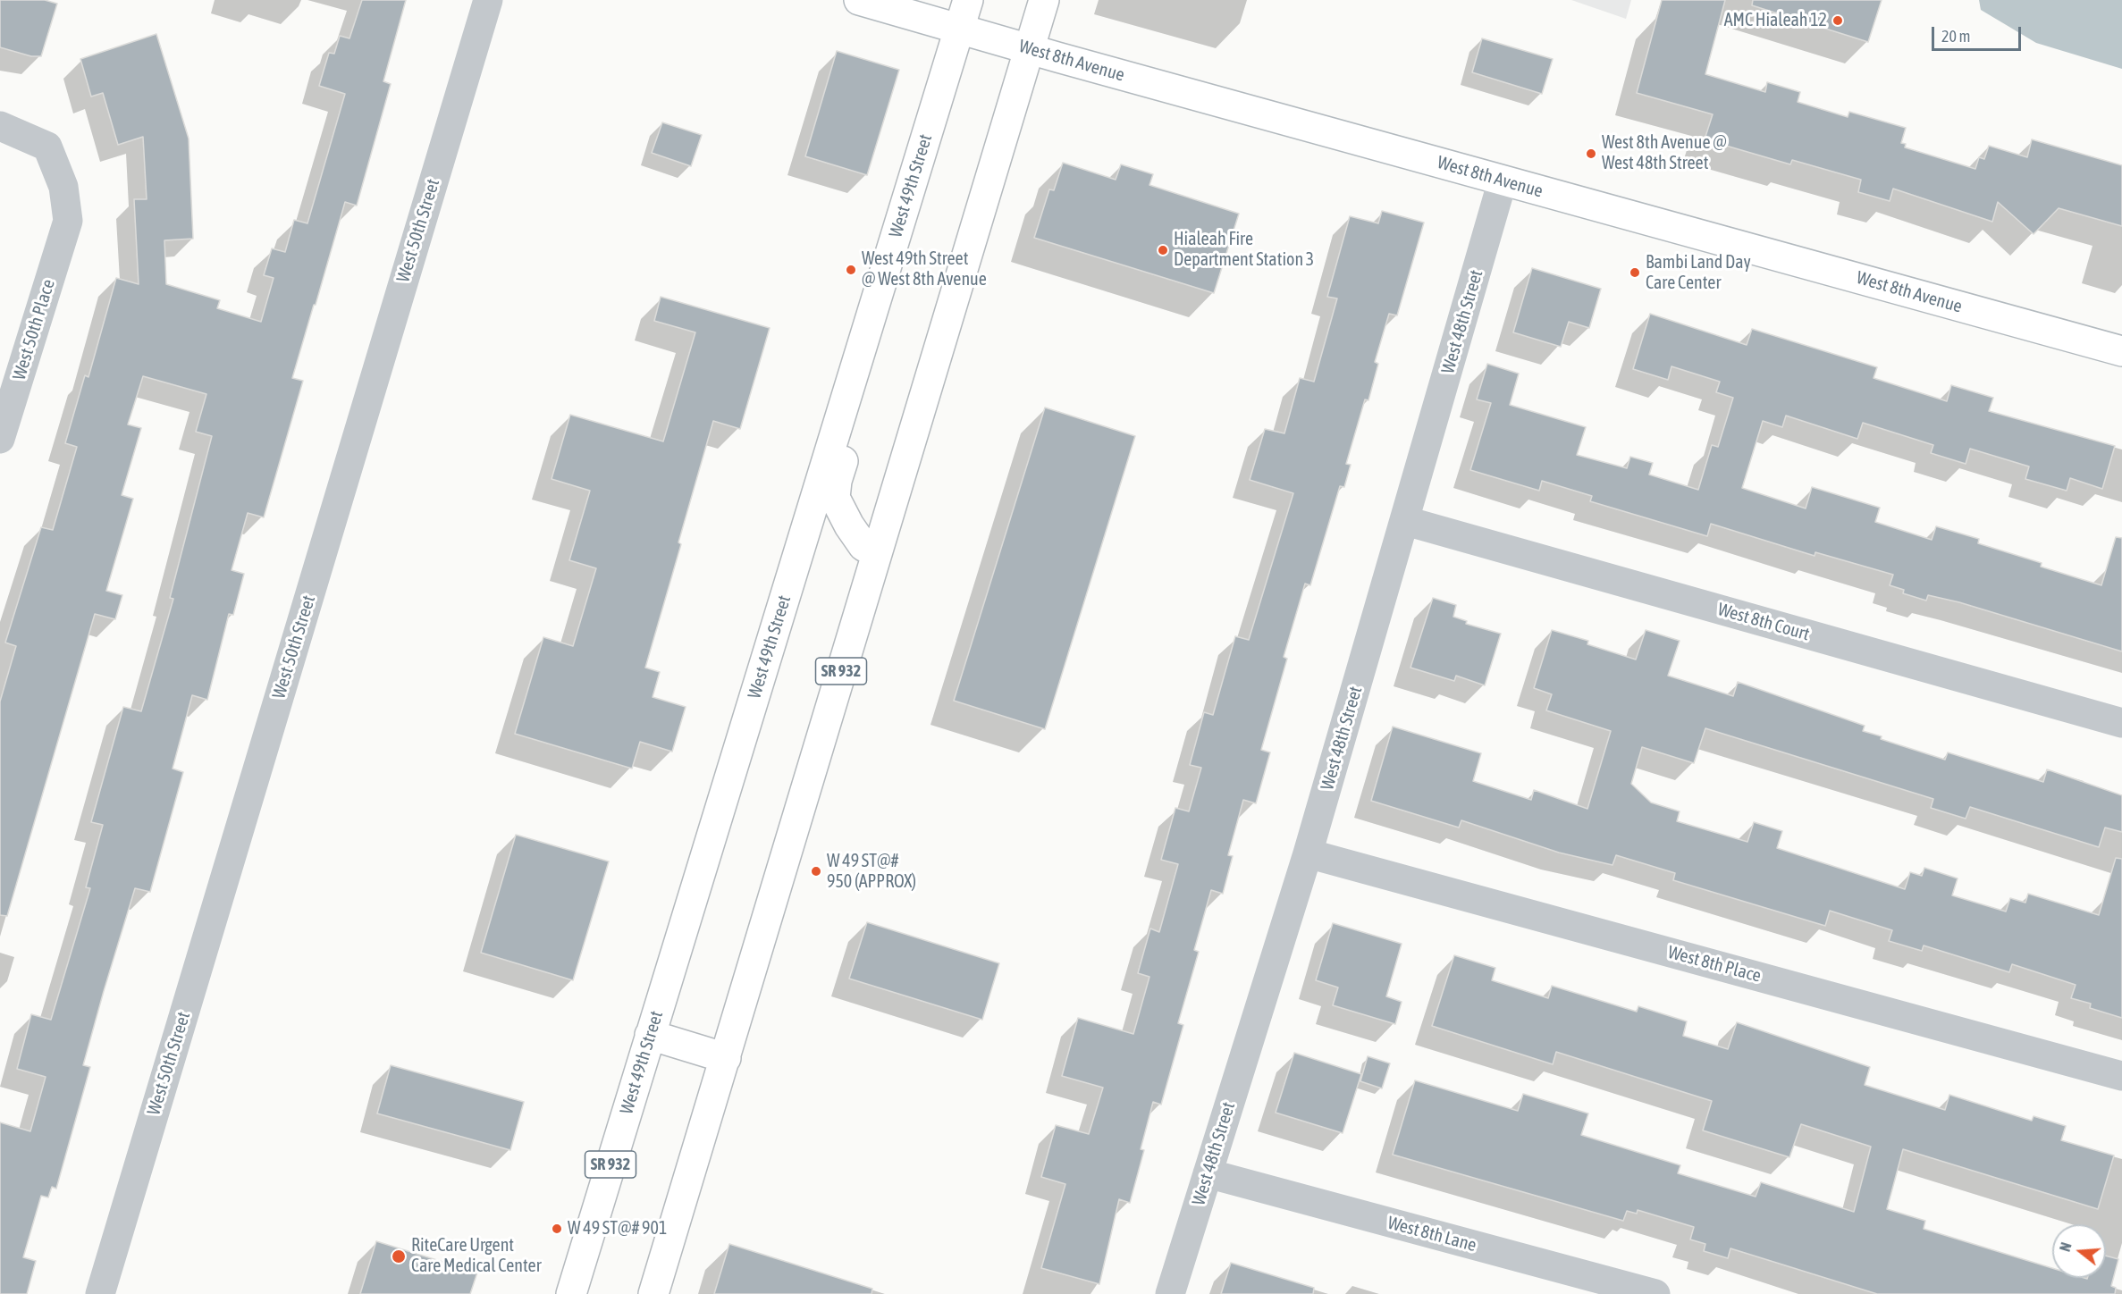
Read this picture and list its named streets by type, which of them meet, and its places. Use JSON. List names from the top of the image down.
{
  "streets": {
    "main road": ["West 8th Avenue", "West 49th Street", "SR 932"],
    "street": [
      "West 50th Street",
      "West 48th Street",
      "West 50th Place",
      "West 8th Court",
      "West 8th Place",
      "West 8th Lane"
    ]
  },
  "crossings": [
    ["West 8th Avenue", "West 49th Street"],
    ["West 8th Avenue", "West 48th Street"],
    ["West 8th Avenue", "SR 932"],
    ["West 48th Street", "West 8th Court"],
    ["West 48th Street", "West 8th Place"],
    ["West 48th Street", "West 8th Lane"]
  ],
  "places": [
    "AMC Hialeah 12",
    "West 8th Avenue @ West 48th Street",
    "Hialeah Fire Department Station 3",
    "West 49th Street @ West 8th Avenue",
    "Bambi Land Day Care Center",
    "W 49 ST@# 950 (APPROX)",
    "W 49 ST@# 901",
    "RiteCare Urgent Care Medical Center"
  ],
  "scale_bar": "20 m",
  "north": "left"
}
